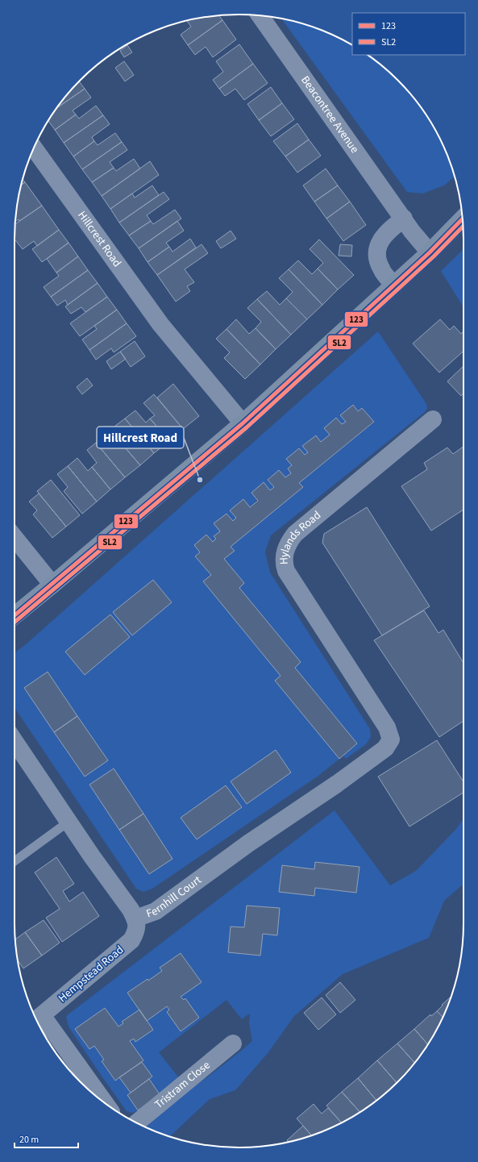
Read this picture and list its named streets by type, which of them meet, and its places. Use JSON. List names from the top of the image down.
{
  "streets": {
    "street": [
      "Beacontree Avenue",
      "Hillcrest Road",
      "Hylands Road",
      "Fernhill Court",
      "Hempstead Road",
      "Tristram Close"
    ]
  },
  "crossings": [
    ["Hylands Road", "Fernhill Court"],
    ["Fernhill Court", "Hempstead Road"]
  ],
  "places": ["Hillcrest Road"],
  "lines": ["transit line 123", "transit line SL2"],
  "legend": ["123", "SL2"],
  "scale_bar": "20 m"
}
